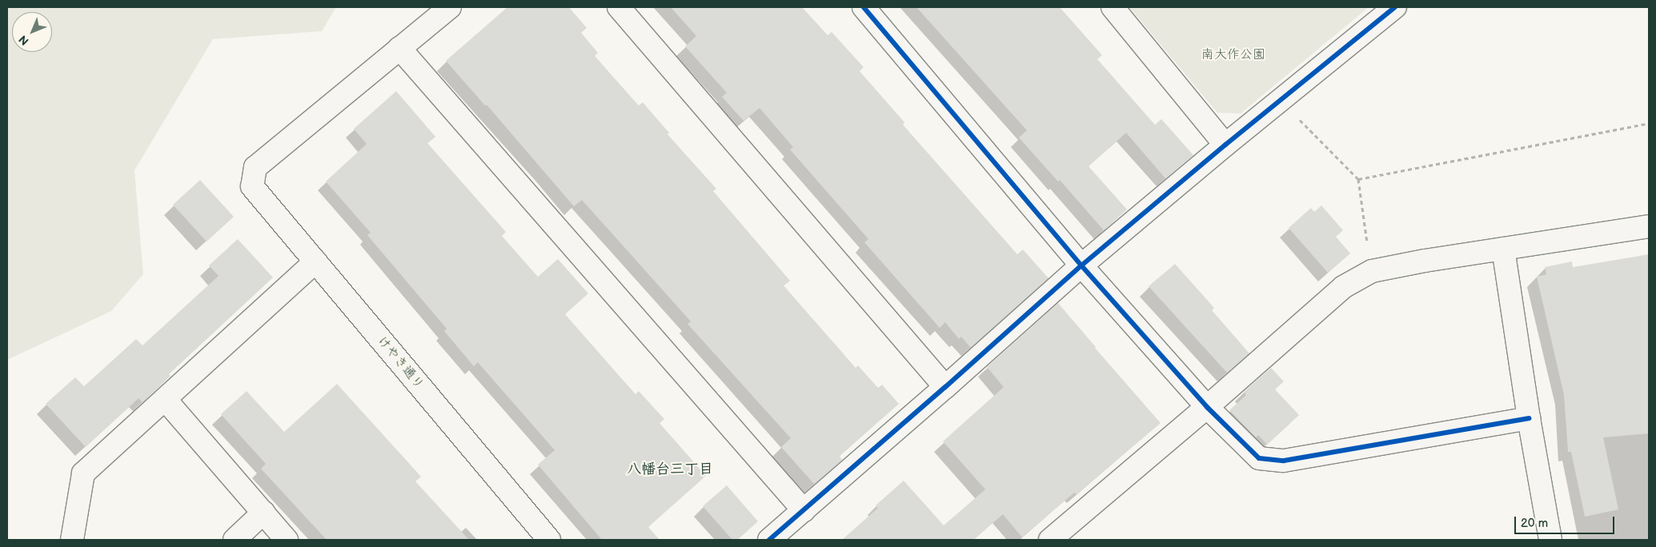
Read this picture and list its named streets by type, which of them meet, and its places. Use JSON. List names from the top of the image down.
{
  "streets": {
    "street": ["けやき通り"]
  },
  "districts": ["八幡台三丁目"],
  "parks": ["南大作公園"],
  "scale_bar": "20 m",
  "north": "bottom left"
}
